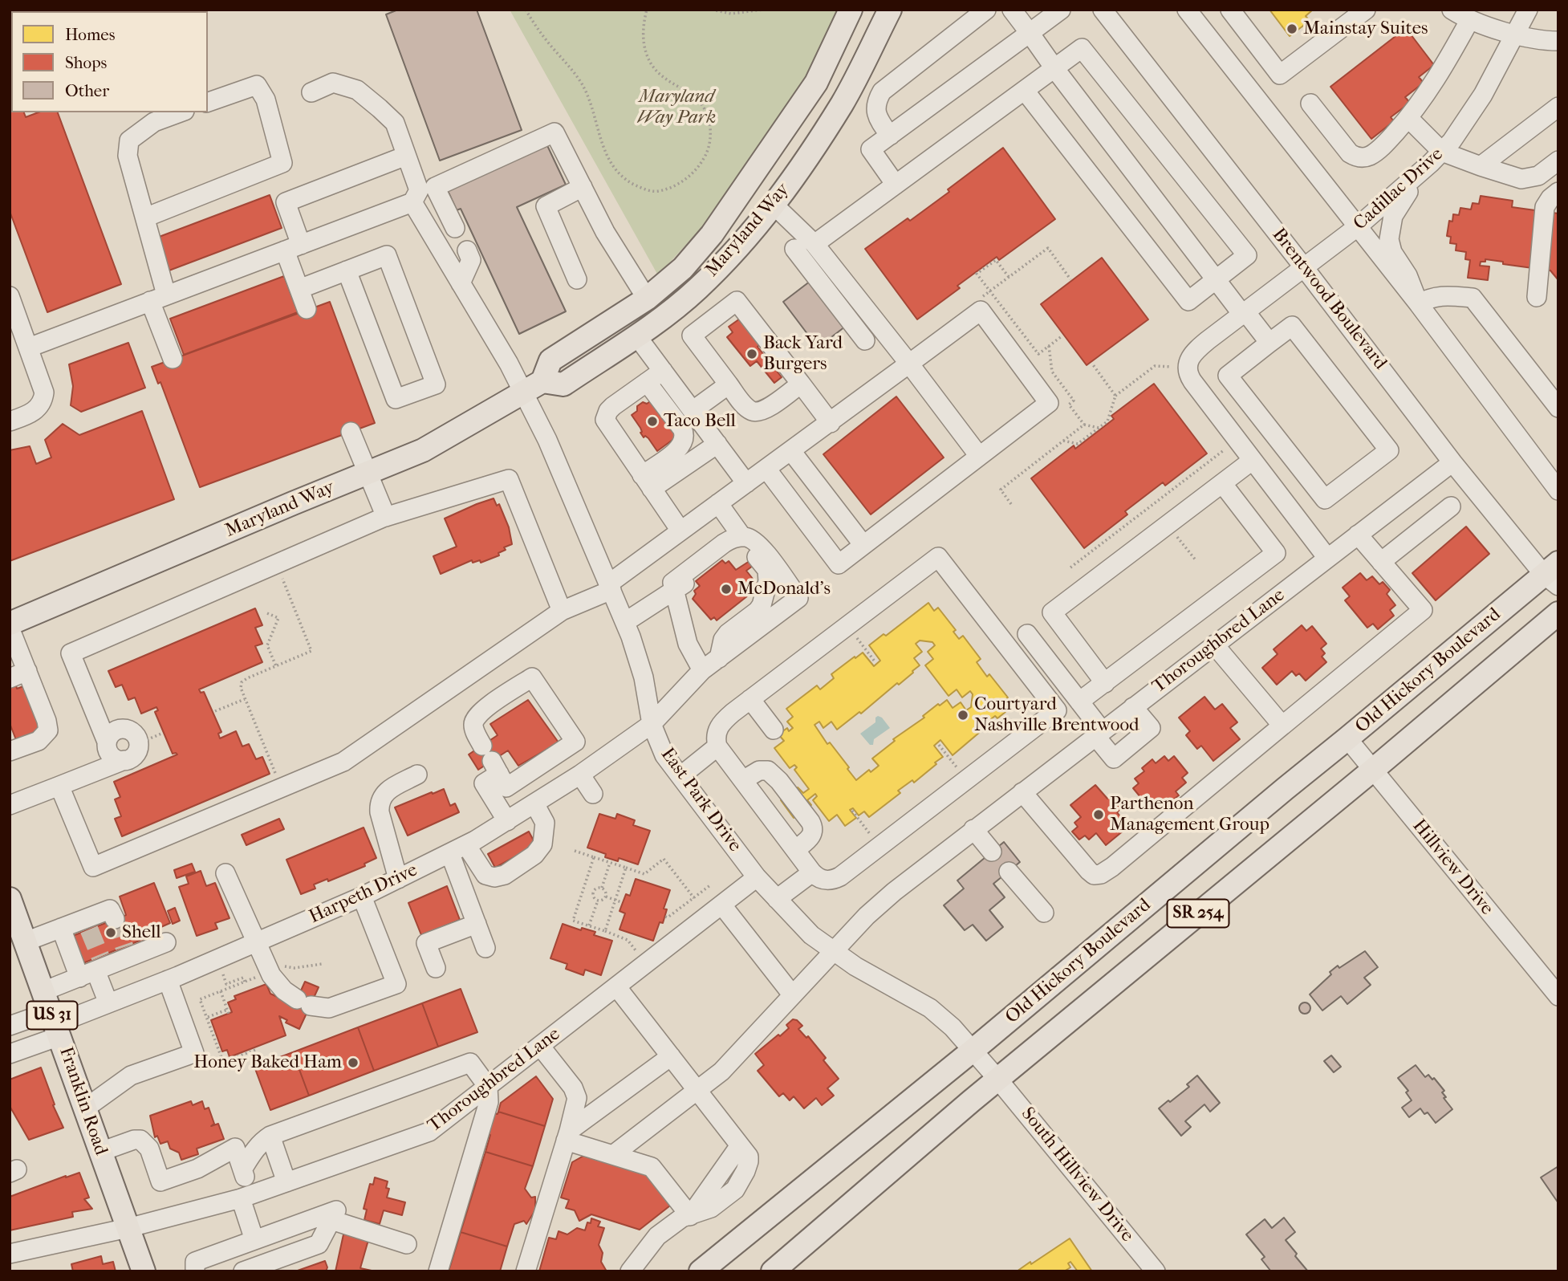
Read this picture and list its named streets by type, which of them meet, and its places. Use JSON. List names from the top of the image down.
{
  "streets": {
    "main road": [
      "Maryland Way",
      "Old Hickory Boulevard",
      "SR 254",
      "US 31",
      "Franklin Road"
    ],
    "street": [
      "Cadillac Drive",
      "Brentwood Boulevard",
      "Thoroughbred Lane",
      "East Park Drive",
      "Hillview Drive",
      "Harpeth Drive",
      "South Hillview Drive"
    ]
  },
  "crossings": [
    ["Cadillac Drive", "Brentwood Boulevard"],
    ["Maryland Way", "East Park Drive"],
    ["Brentwood Boulevard", "Thoroughbred Lane"],
    ["Brentwood Boulevard", "Old Hickory Boulevard"],
    ["Thoroughbred Lane", "East Park Drive"],
    ["Thoroughbred Lane", "Franklin Road"],
    ["Old Hickory Boulevard", "East Park Drive"],
    ["Old Hickory Boulevard", "Hillview Drive"],
    ["East Park Drive", "Harpeth Drive"],
    ["East Park Drive", "SR 254"],
    ["East Park Drive", "South Hillview Drive"],
    ["Hillview Drive", "SR 254"],
    ["Harpeth Drive", "Franklin Road"],
    ["SR 254", "South Hillview Drive"]
  ],
  "parks": ["Maryland Way Park"],
  "places": [
    "Mainstay Suites",
    "Back Yard Burgers",
    "Taco Bell",
    "McDonald's",
    "Courtyard Nashville Brentwood",
    "Parthenon Management Group",
    "Shell",
    "Honey Baked Ham"
  ],
  "legend": ["Homes", "Shops", "Other"]
}
